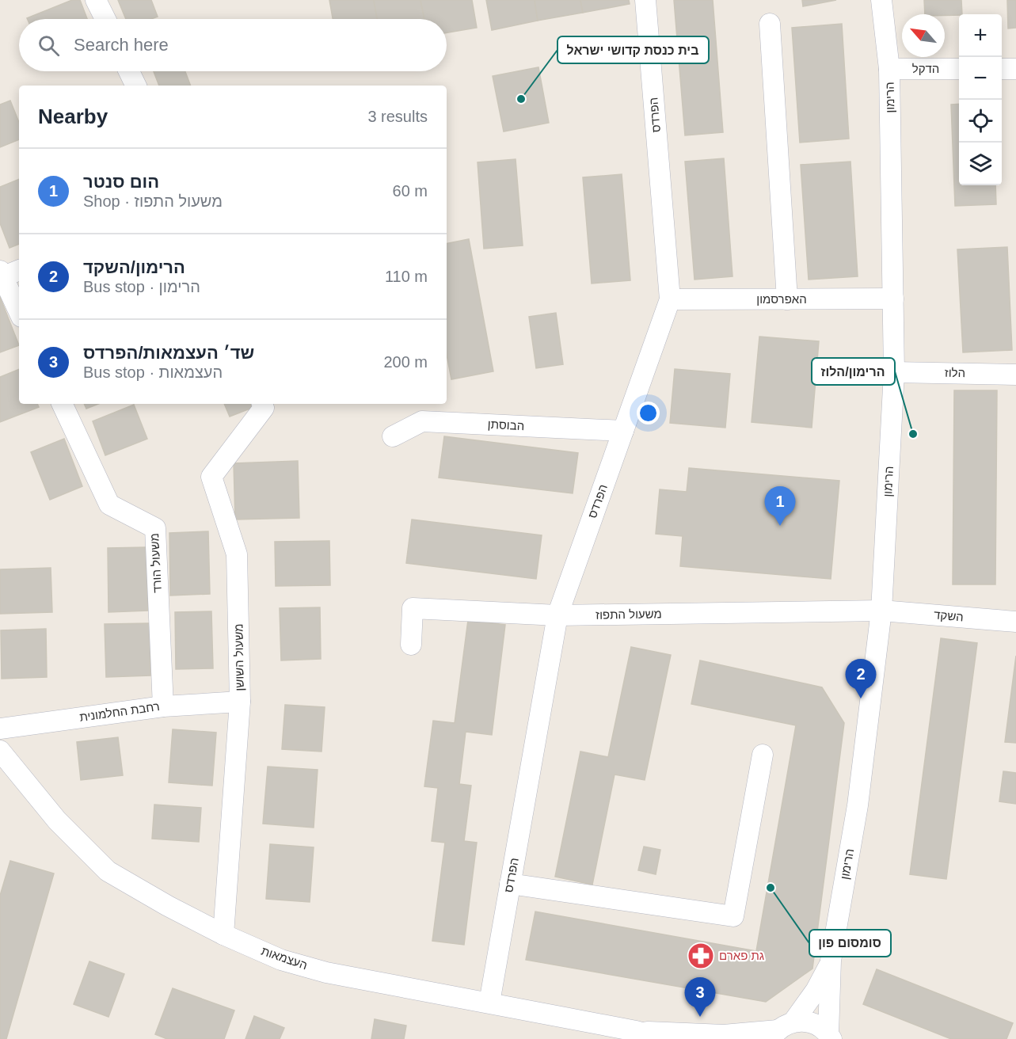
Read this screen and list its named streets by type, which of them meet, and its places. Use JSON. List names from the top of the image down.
{
  "streets": {
    "street": [
      "הדקל",
      "הרימון",
      "הפרדס",
      "האפרסמון",
      "הלוז",
      "הבוסתן",
      "משעול הורד",
      "משעול התפוז",
      "השקד",
      "משעול השושן",
      "רחבת החלמונית",
      "העצמאות"
    ]
  },
  "crossings": [
    ["הדקל", "הרימון"],
    ["הרימון", "האפרסמון"],
    ["הרימון", "הלוז"],
    ["הרימון", "משעול התפוז"],
    ["הרימון", "השקד"],
    ["הרימון", "העצמאות"],
    ["הפרדס", "האפרסמון"],
    ["הפרדס", "הבוסתן"],
    ["הפרדס", "משעול התפוז"],
    ["הפרדס", "העצמאות"],
    ["משעול הורד", "רחבת החלמונית"],
    ["משעול התפוז", "השקד"],
    ["משעול השושן", "רחבת החלמונית"],
    ["משעול השושן", "העצמאות"]
  ],
  "places": {
    "other": ["בית כנסת קדושי ישראל", "הרימון/הלוז", "סומסום פון"],
    "pharmacy": ["גת פארם"]
  },
  "north": "top left",
  "page": {
    "map_buttons": ["+", "−"],
    "search": "Search here",
    "heading": ["Nearby", "3 results"],
    "list": [
      {
        "mark": "1",
        "name": "הום סנטר",
        "note": "Shop · משעול התפוז",
        "value": "60 m"
      },
      {
        "mark": "2",
        "name": "הרימון/השקד",
        "note": "Bus stop · הרימון",
        "value": "110 m"
      },
      {
        "mark": "3",
        "name": "שד׳ העצמאות/הפרדס",
        "note": "Bus stop · העצמאות",
        "value": "200 m"
      }
    ],
    "pins": ["1", "2", "3"]
  }
}
